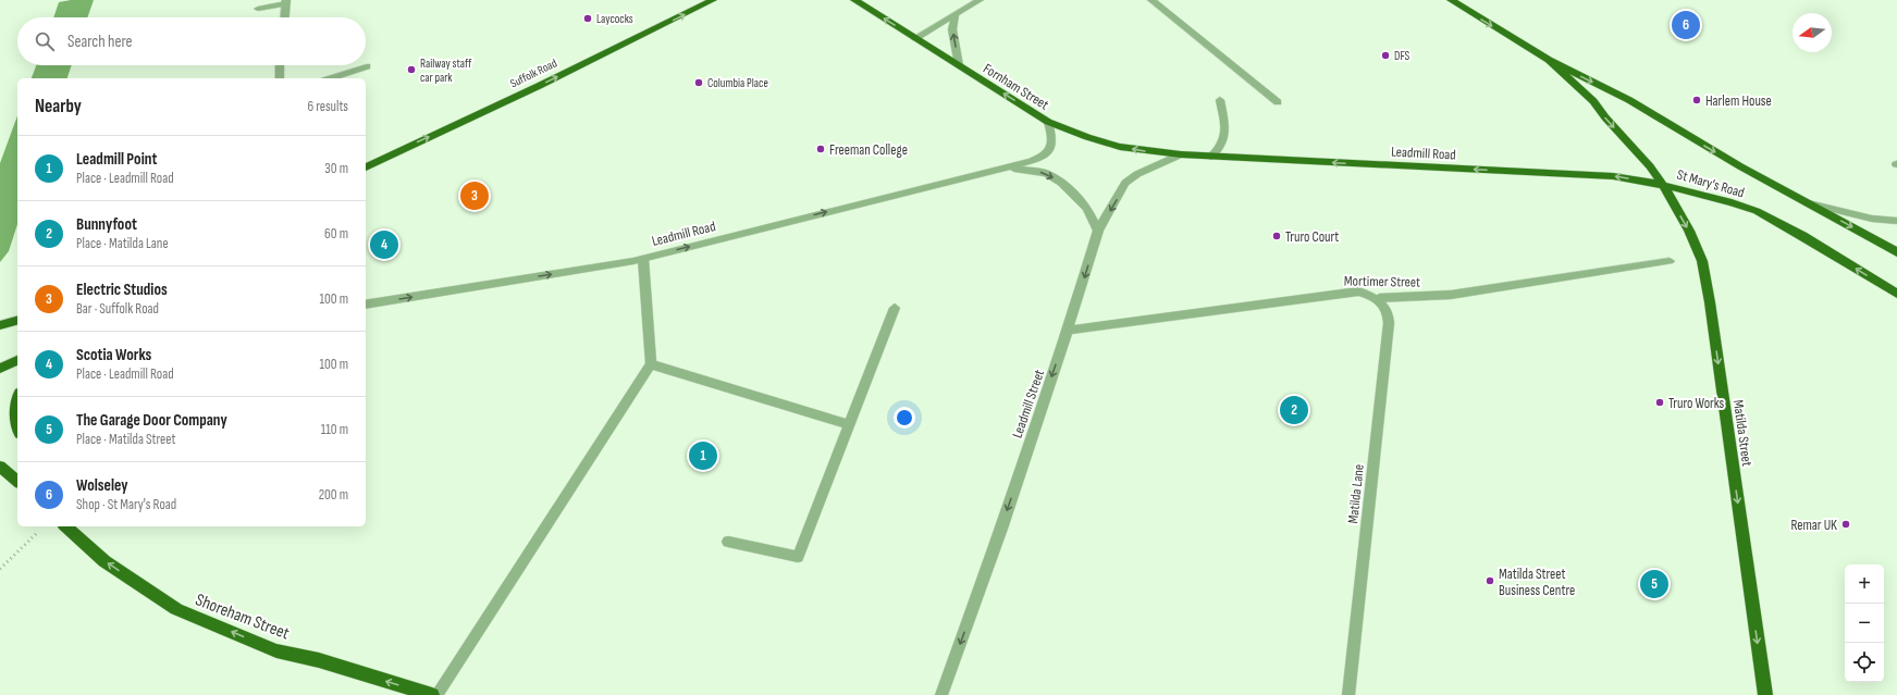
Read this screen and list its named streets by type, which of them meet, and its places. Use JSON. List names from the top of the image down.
{
  "streets": {
    "highway": [
      "Suffolk Road",
      "Fornham Street",
      "Leadmill Road",
      "St Mary's Road",
      "Matilda Street",
      "Shoreham Street"
    ],
    "street": ["Mortimer Street", "Leadmill Street", "Matilda Lane"]
  },
  "crossings": [
    ["Fornham Street", "Leadmill Road"],
    ["Fornham Street", "Leadmill Street"],
    ["Leadmill Road", "St Mary's Road"],
    ["Leadmill Road", "Leadmill Street"],
    ["Leadmill Road", "Matilda Street"],
    ["St Mary's Road", "Matilda Street"],
    ["Mortimer Street", "Leadmill Street"],
    ["Mortimer Street", "Matilda Lane"]
  ],
  "one_way": [
    "Suffolk Road",
    "Fornham Street",
    "Leadmill Street",
    "Matilda Street",
    "Shoreham Street"
  ],
  "places": [
    "Laycocks",
    "DFS",
    "Railway staff car park",
    "Columbia Place",
    "Harlem House",
    "Freeman College",
    "Truro Court",
    "Truro Works",
    "Remar UK",
    "Matilda Street Business Centre"
  ],
  "north": "left",
  "page": {
    "pins": [
      "6",
      "3",
      "4",
      "2",
      "1",
      "5"
    ],
    "search": "Search here",
    "heading": ["Nearby", "6 results"],
    "list": [
      {
        "mark": "1",
        "name": "Leadmill Point",
        "note": "Place · Leadmill Road",
        "value": "30 m"
      },
      {
        "mark": "2",
        "name": "Bunnyfoot",
        "note": "Place · Matilda Lane",
        "value": "60 m"
      },
      {
        "mark": "3",
        "name": "Electric Studios",
        "note": "Bar · Suffolk Road",
        "value": "100 m"
      },
      {
        "mark": "4",
        "name": "Scotia Works",
        "note": "Place · Leadmill Road",
        "value": "100 m"
      },
      {
        "mark": "5",
        "name": "The Garage Door Company",
        "note": "Place · Matilda Street",
        "value": "110 m"
      },
      {
        "mark": "6",
        "name": "Wolseley",
        "note": "Shop · St Mary's Road",
        "value": "200 m"
      }
    ],
    "map_buttons": ["+", "−"]
  }
}
